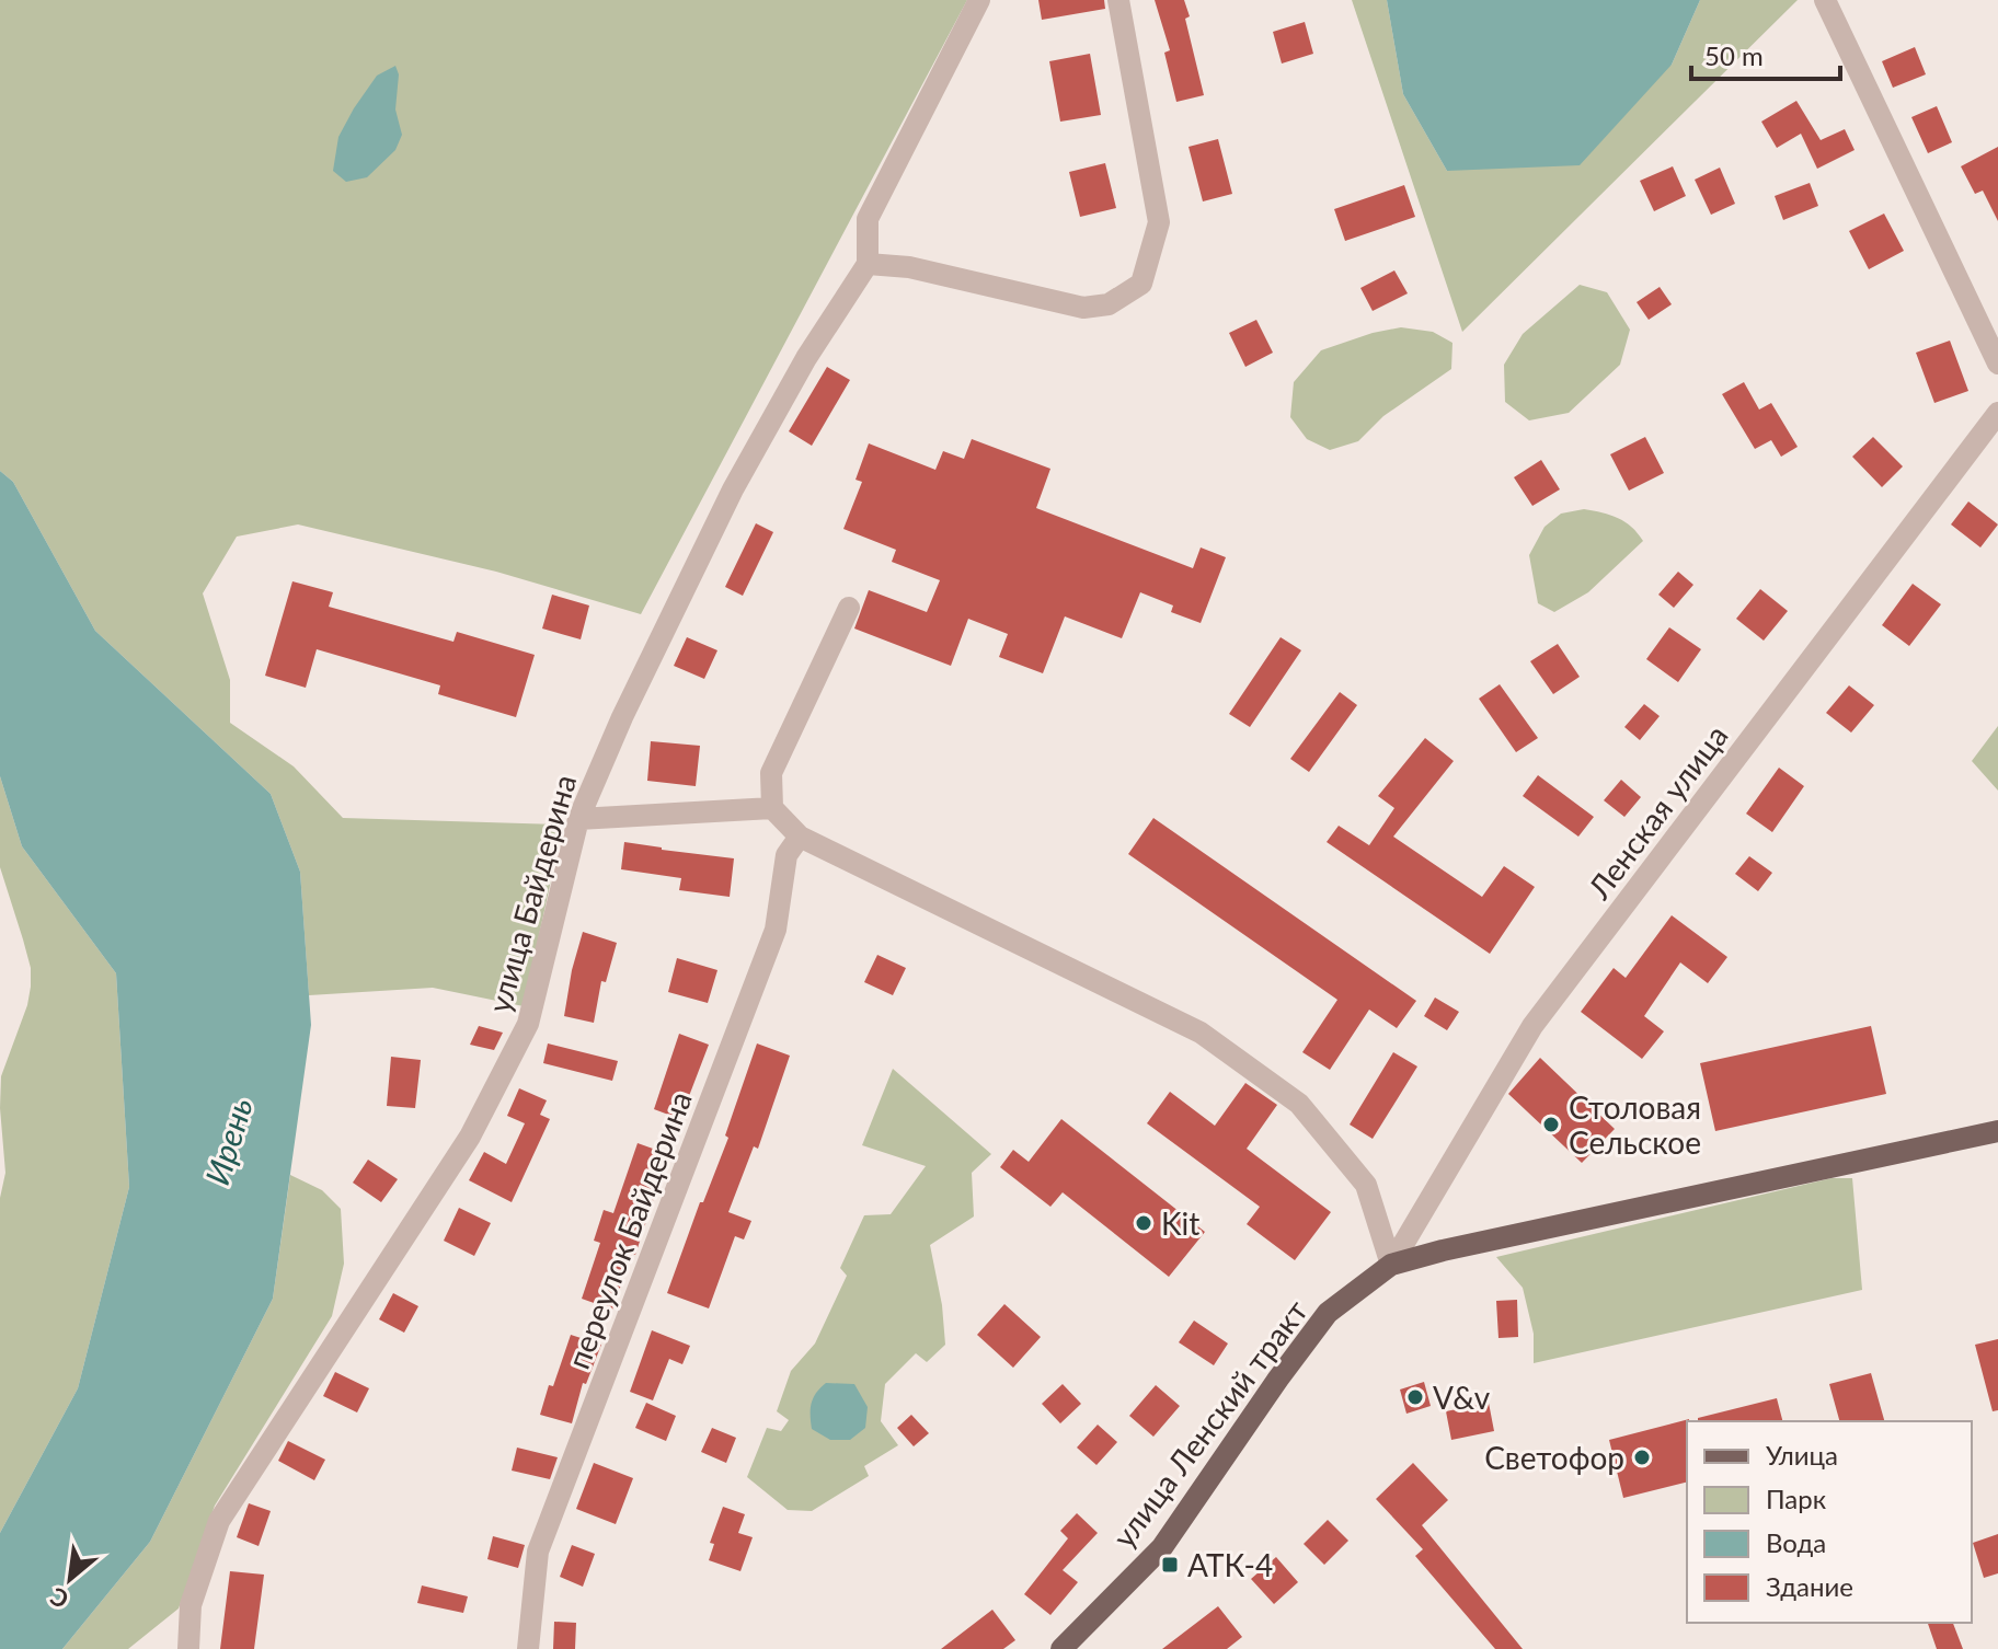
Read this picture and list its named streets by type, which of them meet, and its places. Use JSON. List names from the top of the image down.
{
  "streets": {
    "main road": ["улица Ленский тракт"],
    "street": ["Ленская улица", "улица Байдерина", "переулок Байдерина"]
  },
  "crossings": [
    ["Ленская улица", "улица Ленский тракт"]
  ],
  "water": ["Ирень"],
  "places": {
    "other": [
      "Столовая Сельское",
      "Kit",
      "V&v",
      "Светофор"
    ],
    "transit": ["АТК-4"]
  },
  "legend": [
    "Улица",
    "Парк",
    "Вода",
    "Здание"
  ],
  "scale_bar": "50 m",
  "north": "bottom left"
}
